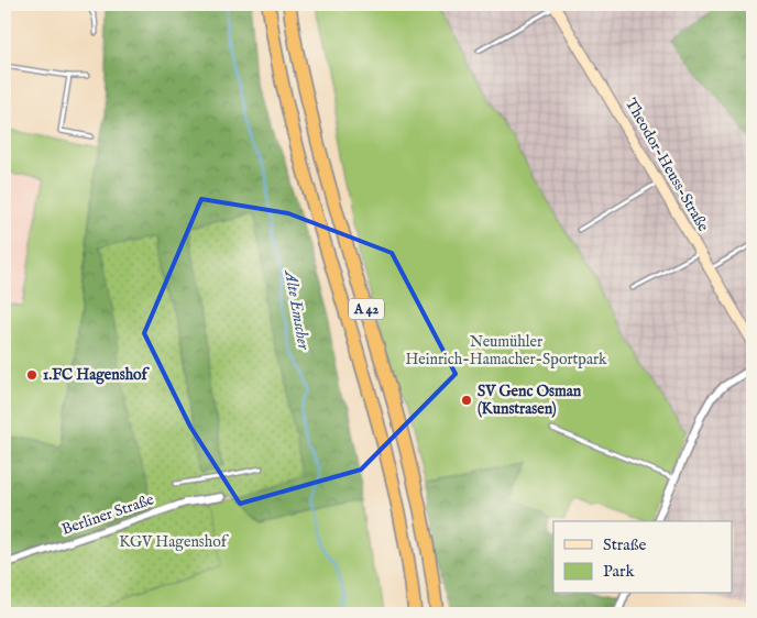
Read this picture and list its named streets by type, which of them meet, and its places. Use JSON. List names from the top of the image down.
{
  "streets": {
    "highway": ["A 42"],
    "street": ["Theodor-Heuss-Straße", "Berliner Straße"]
  },
  "water": ["Alte Emscher"],
  "parks": ["Neumühler Heinrich-Hamacher-Sportpark", "KGV Hagenshof"],
  "places": ["1.FC Hagenshof", "SV Genc Osman (Kunstrasen)"],
  "legend": ["Straße", "Park"]
}
